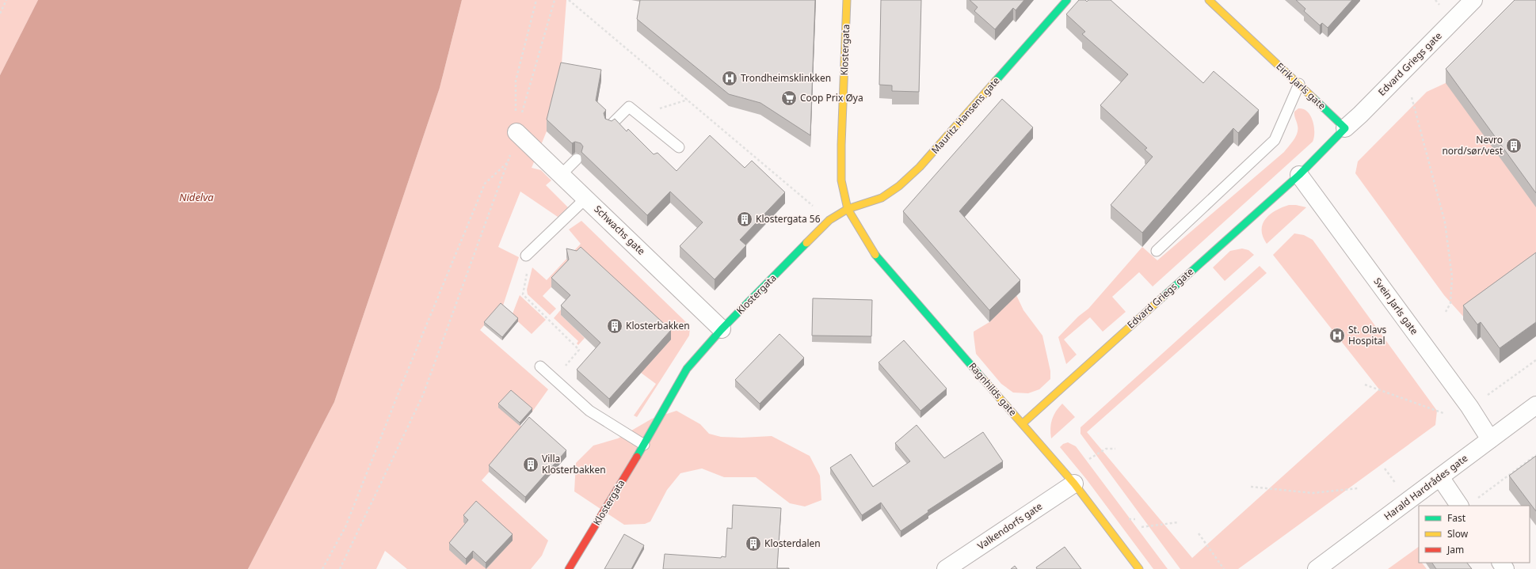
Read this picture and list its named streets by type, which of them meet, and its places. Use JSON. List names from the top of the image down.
{
  "streets": {
    "street": [
      "Klostergata",
      "Edvard Griegs gate",
      "Eirik Jarls gate",
      "Mauritz Hansens gate",
      "Schwachs gate",
      "Svein Jarls gate",
      "Ragnhilds gate",
      "Harald Hardrådes gate",
      "Valkendorfs gate"
    ]
  },
  "crossings": [
    ["Klostergata", "Mauritz Hansens gate"],
    ["Klostergata", "Schwachs gate"],
    ["Klostergata", "Ragnhilds gate"],
    ["Edvard Griegs gate", "Eirik Jarls gate"],
    ["Edvard Griegs gate", "Svein Jarls gate"],
    ["Edvard Griegs gate", "Ragnhilds gate"],
    ["Mauritz Hansens gate", "Ragnhilds gate"],
    ["Svein Jarls gate", "Harald Hardrådes gate"],
    ["Ragnhilds gate", "Valkendorfs gate"]
  ],
  "water": ["Nidelva"],
  "places": {
    "hospital": ["Trondheimsklinkken", "St. Olavs Hospital"],
    "supermarket": ["Coop Prix Øya"],
    "building": [
      "Nevro nord/sør/vest",
      "Klostergata 56",
      "Klosterbakken",
      "Villa Klosterbakken",
      "Klosterdalen"
    ]
  },
  "legend": ["Fast", "Slow", "Jam"]
}
